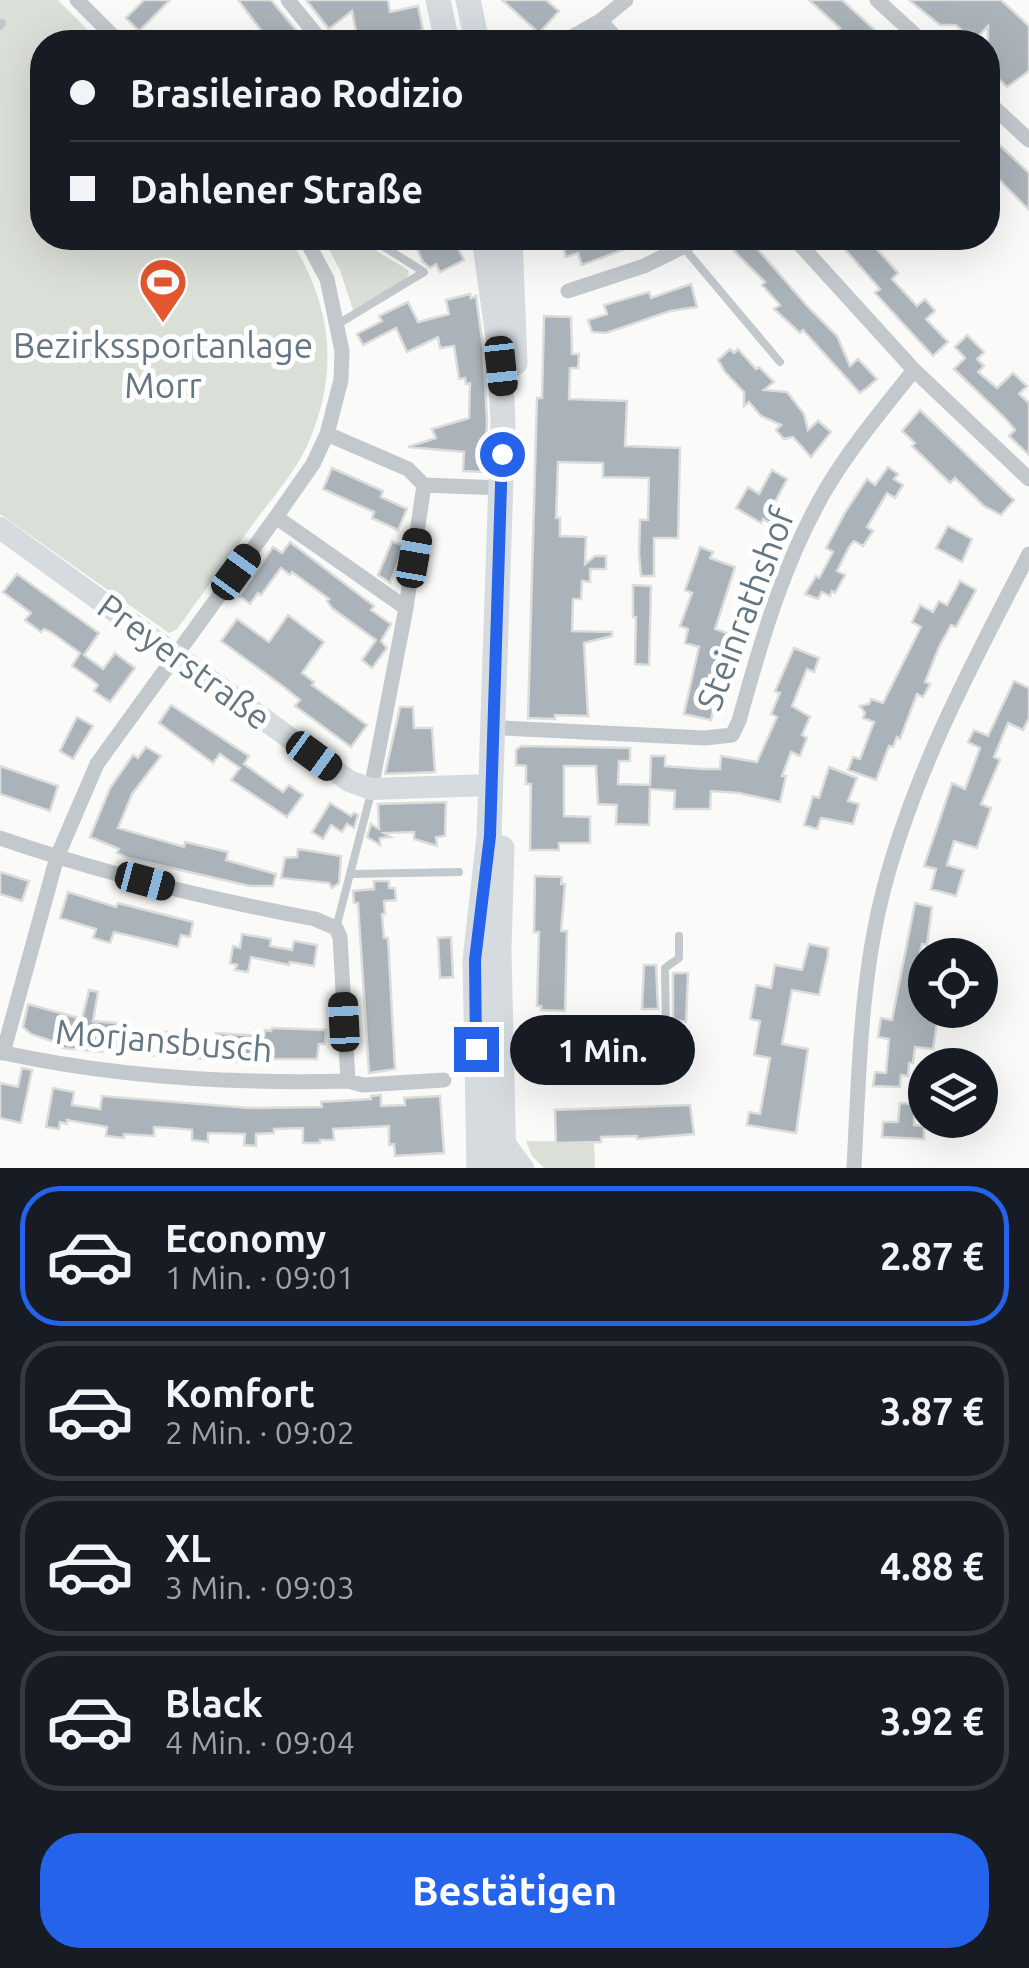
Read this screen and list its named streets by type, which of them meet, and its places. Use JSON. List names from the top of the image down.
{
  "streets": {
    "street": ["Steinrathshof", "Preyerstraße", "Morjansbusch"]
  },
  "places": {
    "sports": ["Bezirkssportanlage Morr"]
  },
  "page": {
    "banner": ["Brasileirao Rodizio", "Dahlener Straße"],
    "bubble": "1 Min.",
    "list": [
      {
        "name": "Economy",
        "note": "1 Min. · 09:01",
        "value": "2.87 €"
      },
      {
        "name": "Komfort",
        "note": "2 Min. · 09:02",
        "value": "3.87 €"
      },
      {
        "name": "XL",
        "note": "3 Min. · 09:03",
        "value": "4.88 €"
      },
      {
        "name": "Black",
        "note": "4 Min. · 09:04",
        "value": "3.92 €"
      }
    ],
    "buttons": "Bestätigen"
  }
}
